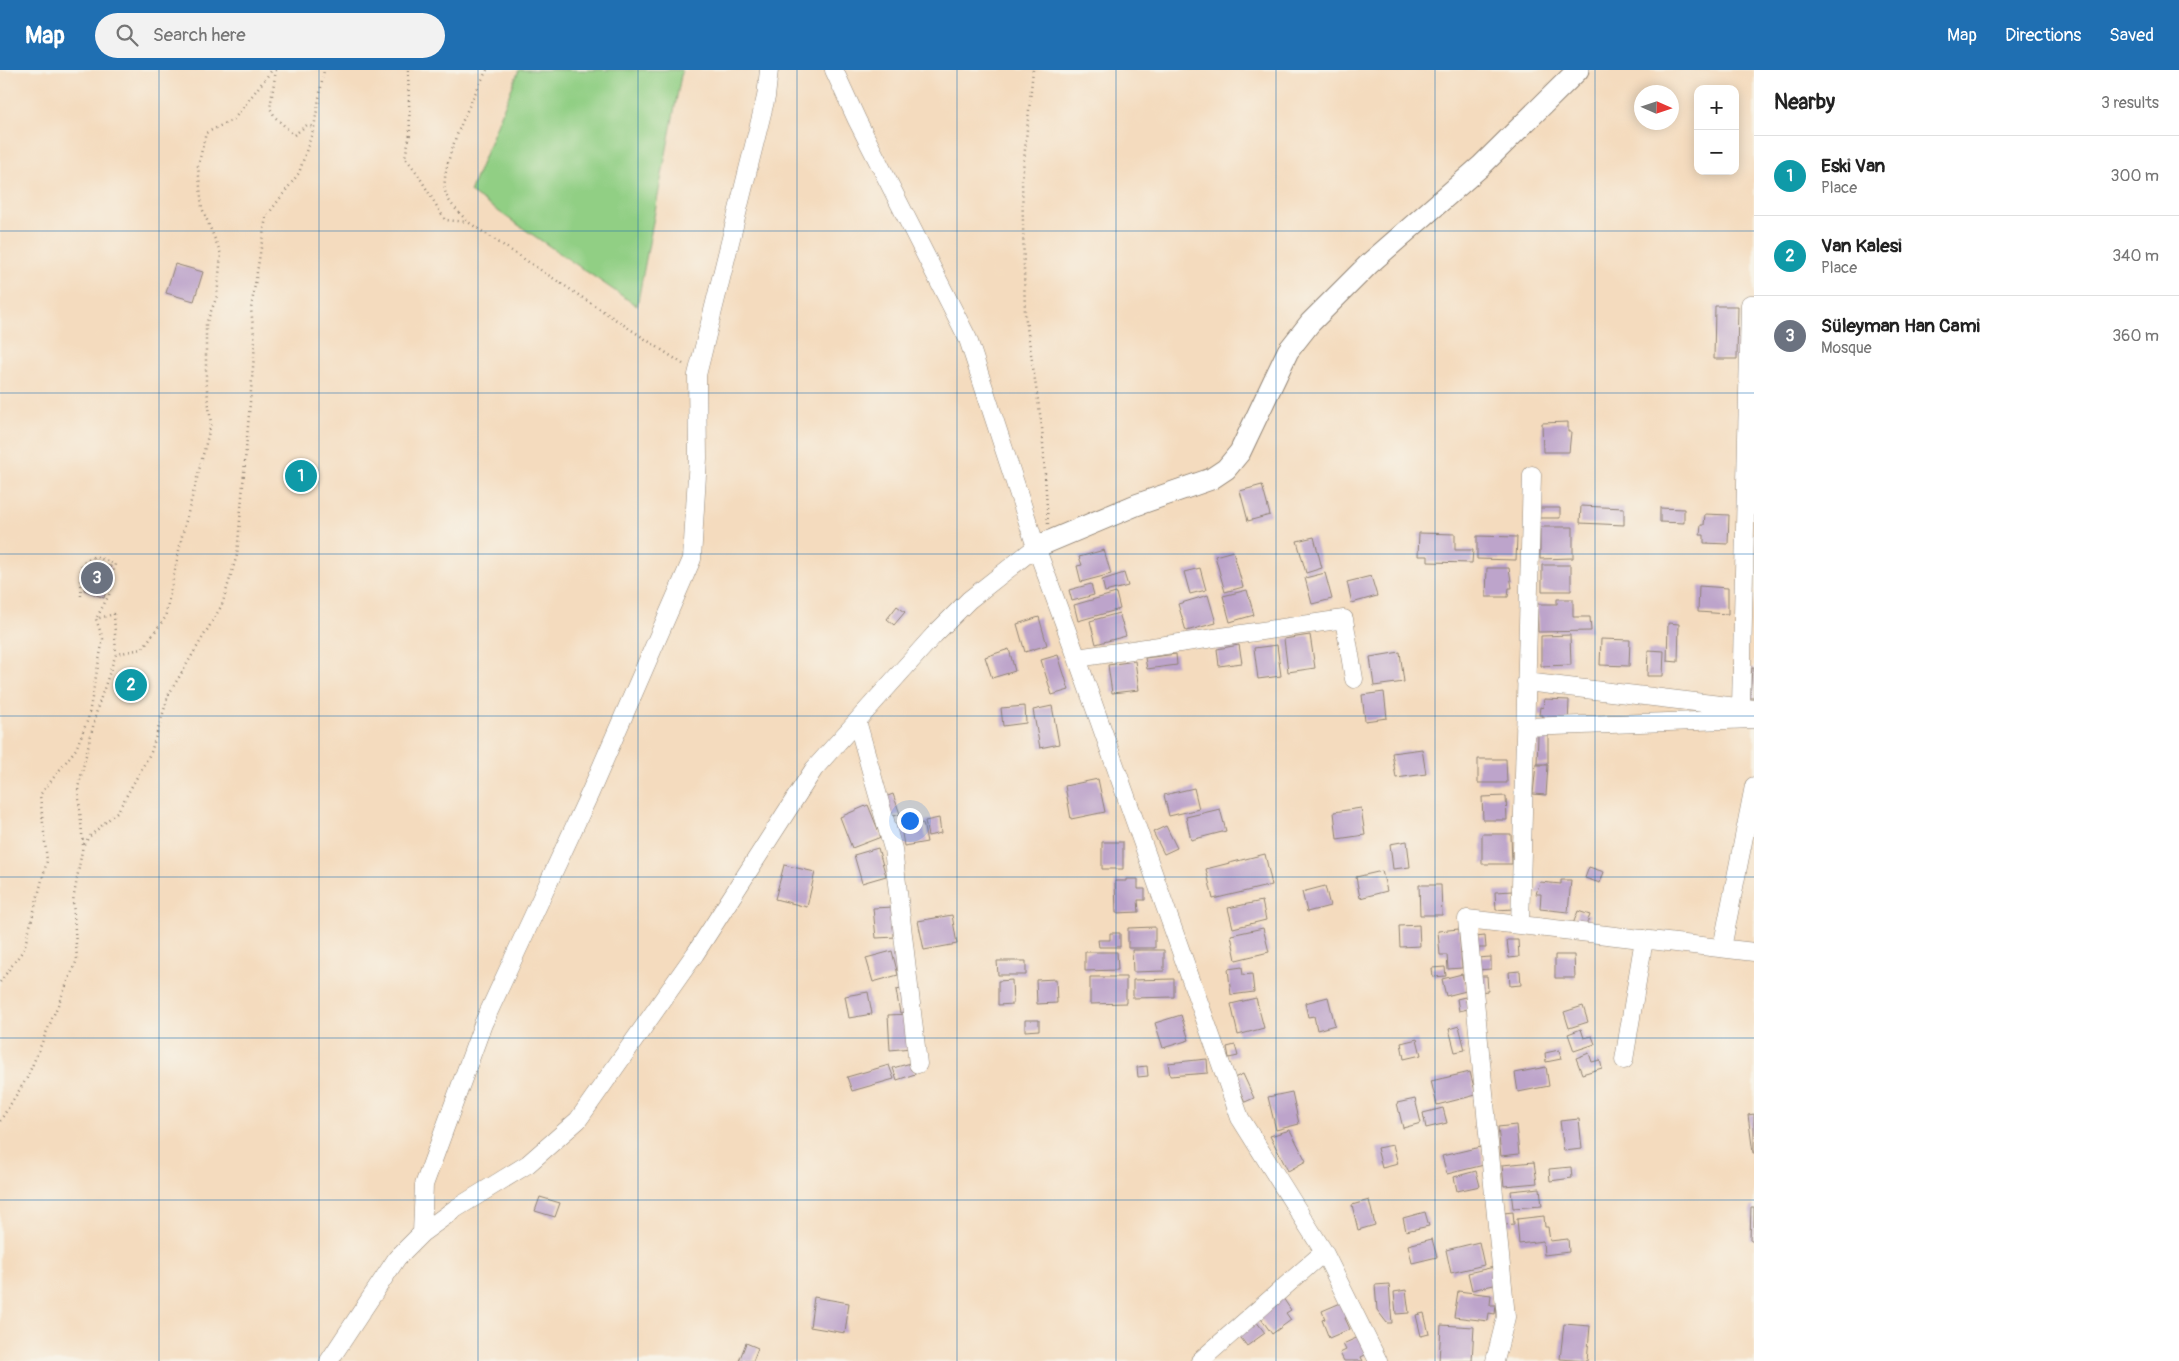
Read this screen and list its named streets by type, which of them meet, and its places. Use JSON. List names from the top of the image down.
{
  "north": "right",
  "page": {
    "header": "Map",
    "search": "Search here",
    "nav": ["Map", "Directions", "Saved"],
    "heading": ["Nearby", "3 results"],
    "map_buttons": ["+", "−"],
    "list": [
      {
        "mark": "1",
        "name": "Eski Van",
        "note": "Place",
        "value": "300 m"
      },
      {
        "mark": "2",
        "name": "Van Kalesi",
        "note": "Place",
        "value": "340 m"
      },
      {
        "mark": "3",
        "name": "Süleyman Han Cami",
        "note": "Mosque",
        "value": "360 m"
      }
    ],
    "pins": ["1", "3", "2"]
  }
}
